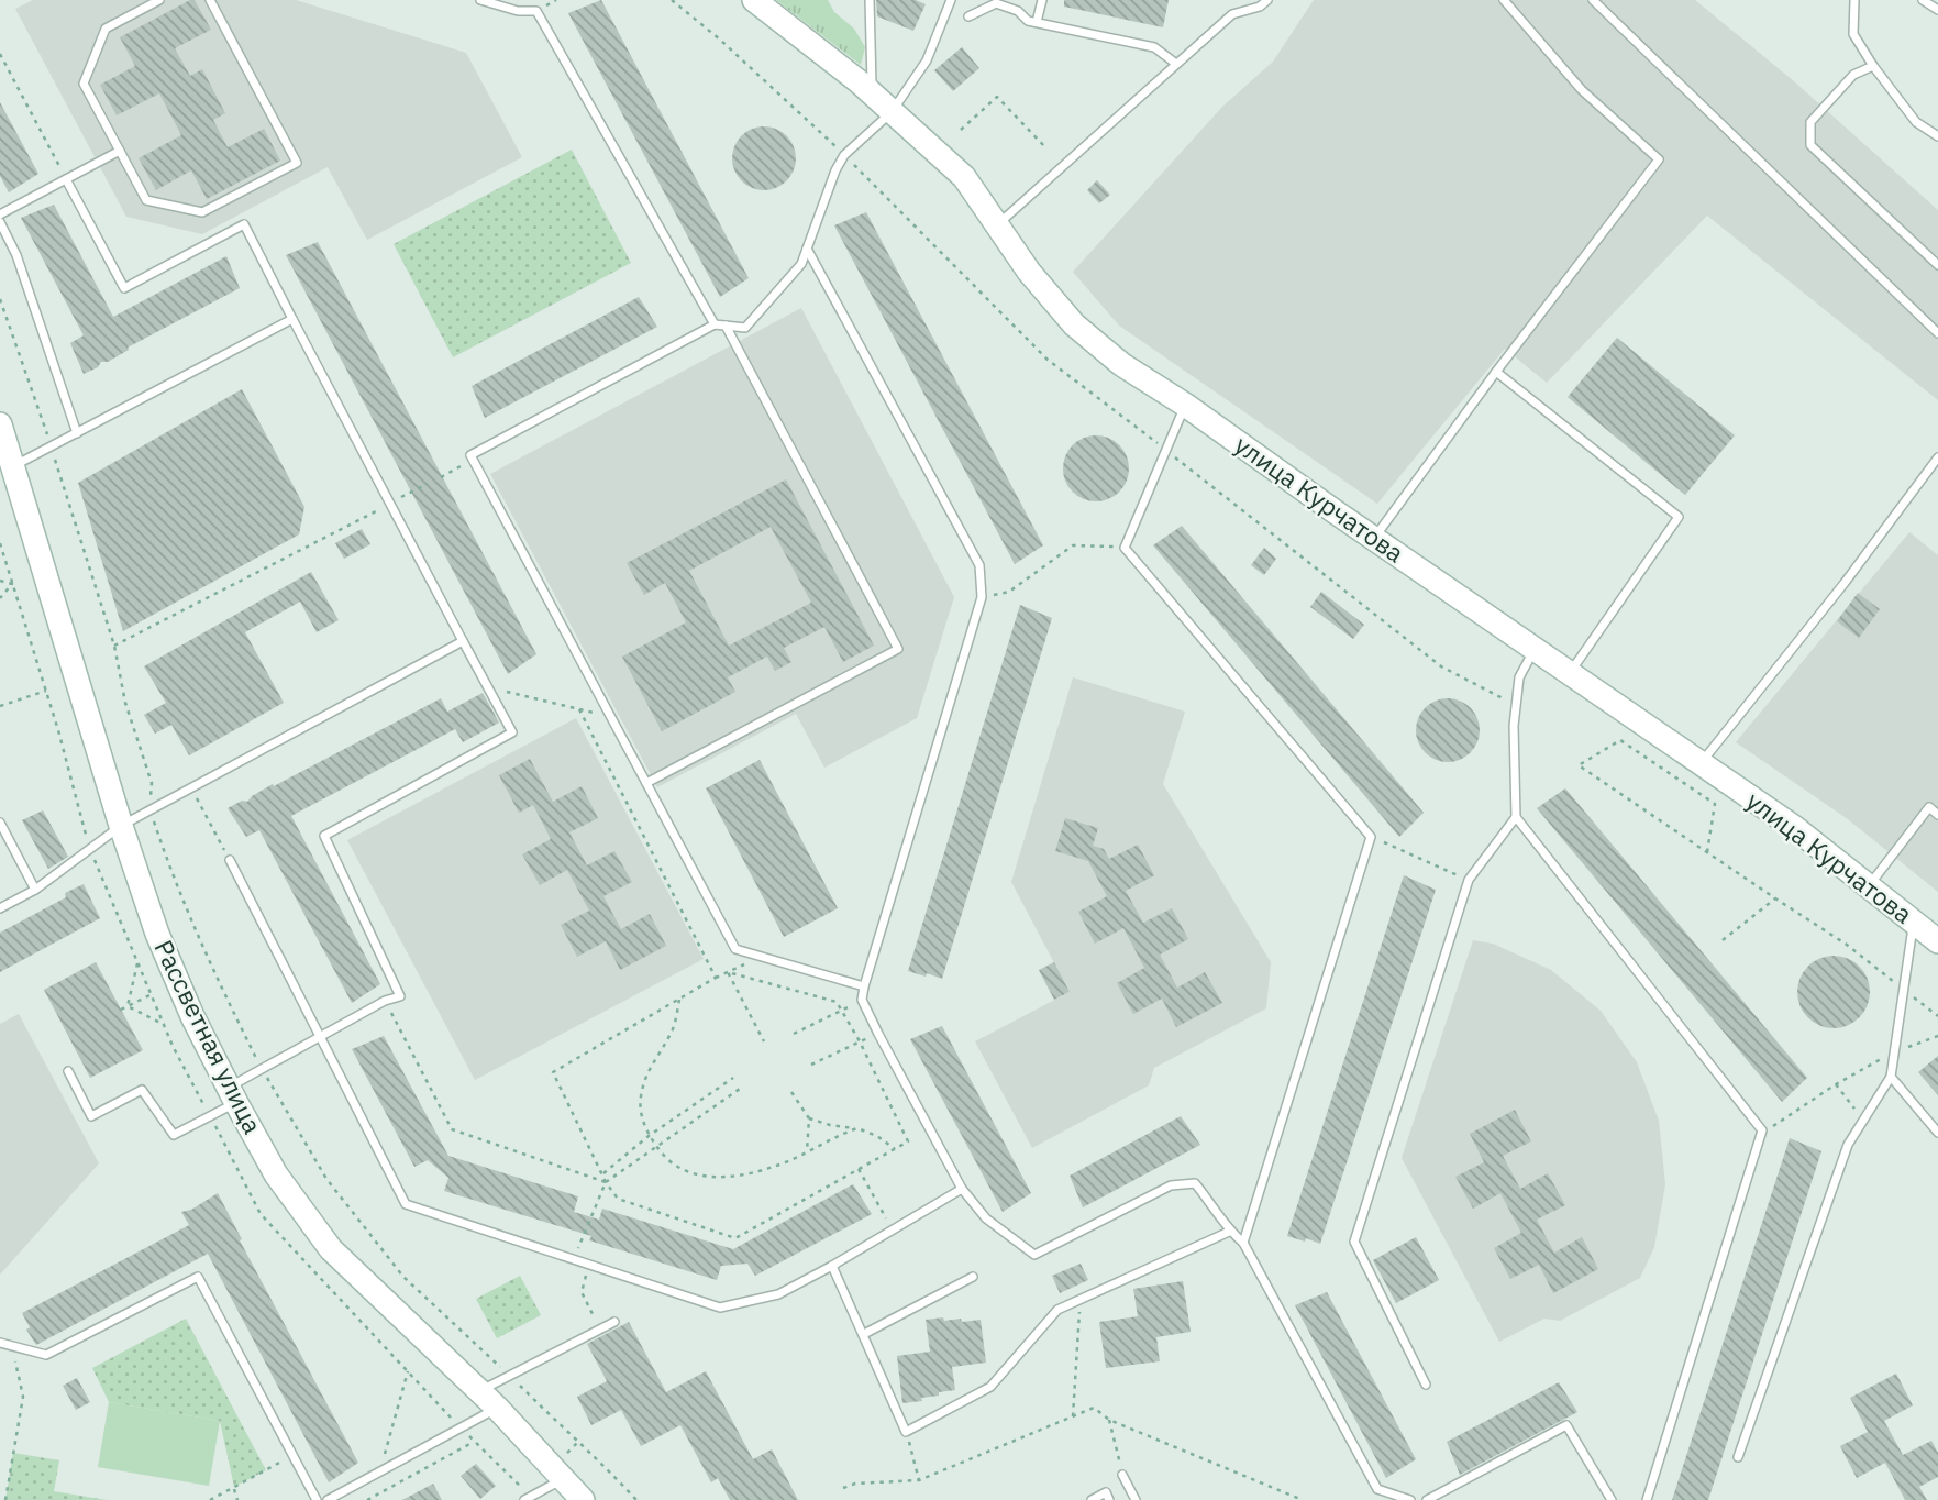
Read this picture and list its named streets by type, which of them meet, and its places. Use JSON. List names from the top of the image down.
{
  "streets": {
    "main road": ["улица Курчатова", "Рассветная улица"]
  }
}
